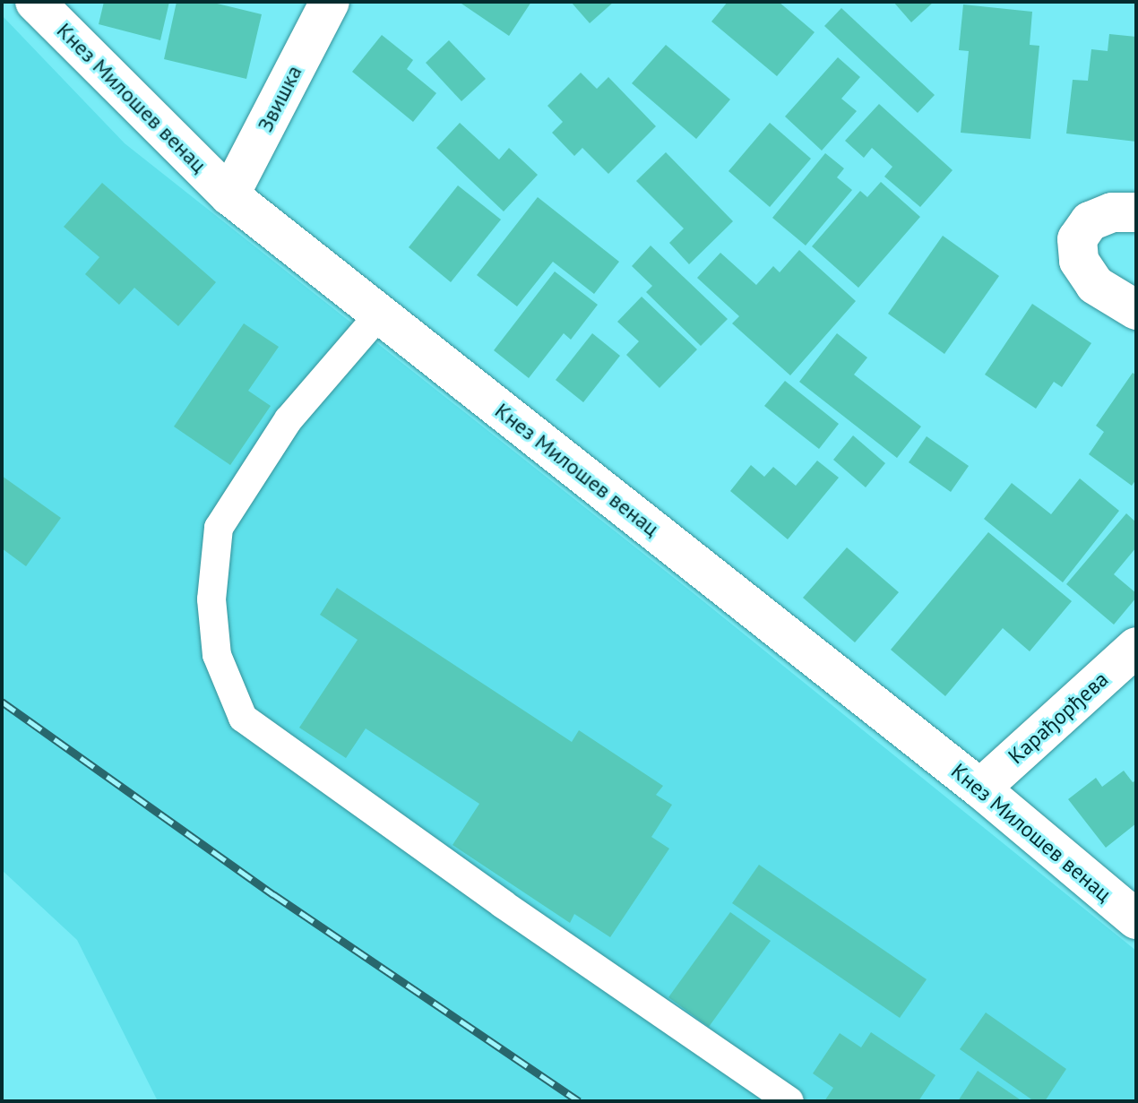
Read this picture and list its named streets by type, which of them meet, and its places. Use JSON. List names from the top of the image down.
{
  "streets": {
    "street": ["Кнез Милошев венац", "Звишка", "Карађорђева"]
  },
  "crossings": [
    ["Кнез Милошев венац", "Звишка"],
    ["Кнез Милошев венац", "Карађорђева"]
  ]
}
